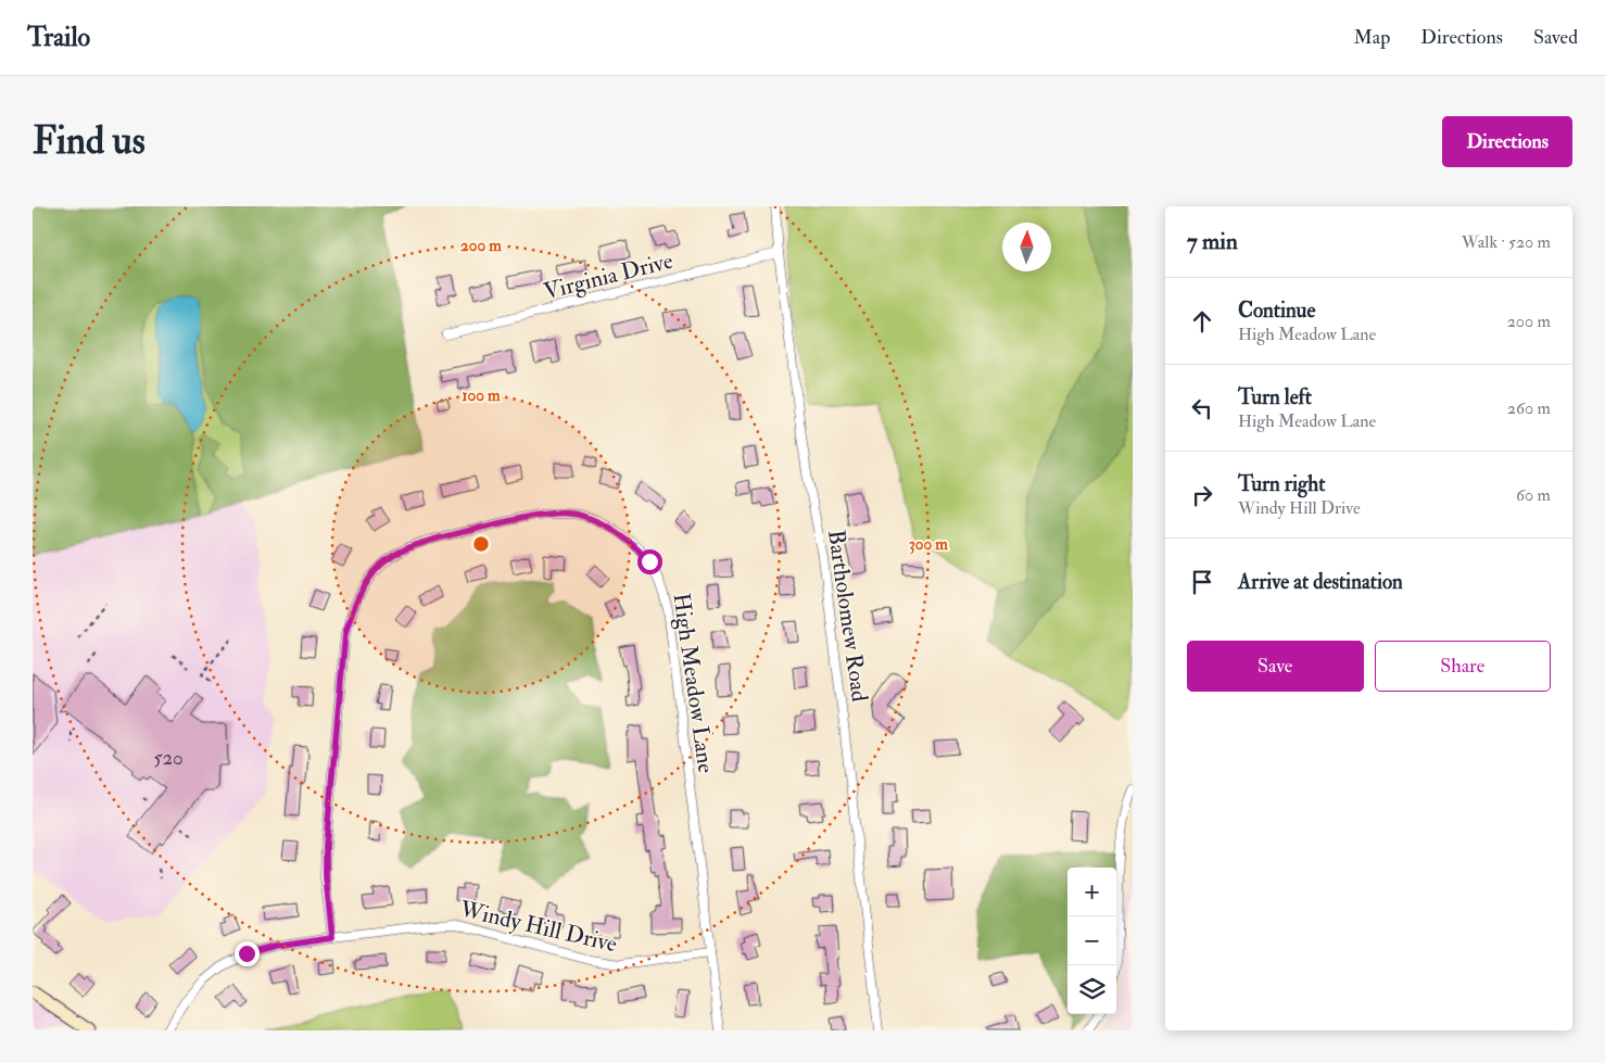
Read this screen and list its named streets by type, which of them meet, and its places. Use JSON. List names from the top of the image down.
{
  "streets": {
    "street": [
      "Virginia Drive",
      "Bartholomew Road",
      "High Meadow Lane",
      "Windy Hill Drive"
    ]
  },
  "crossings": [
    ["Virginia Drive", "Bartholomew Road"],
    ["High Meadow Lane", "Windy Hill Drive"]
  ],
  "house_numbers": ["520"],
  "north": "top",
  "page": {
    "header": "Trailo",
    "nav": ["Map", "Directions", "Saved"],
    "buttons": [
      "Directions",
      ["Save", "Share"]
    ],
    "title": "Find us",
    "heading": ["7 min", "Walk · 520 m"],
    "list": [
      ["Continue", "High Meadow Lane", "200 m"],
      ["Turn left", "High Meadow Lane", "260 m"],
      ["Turn right", "Windy Hill Drive", "60 m"],
      "Arrive at destination"
    ],
    "map_buttons": ["+", "−"]
  },
  "rings": ["200 m", "100 m", "300 m"]
}
